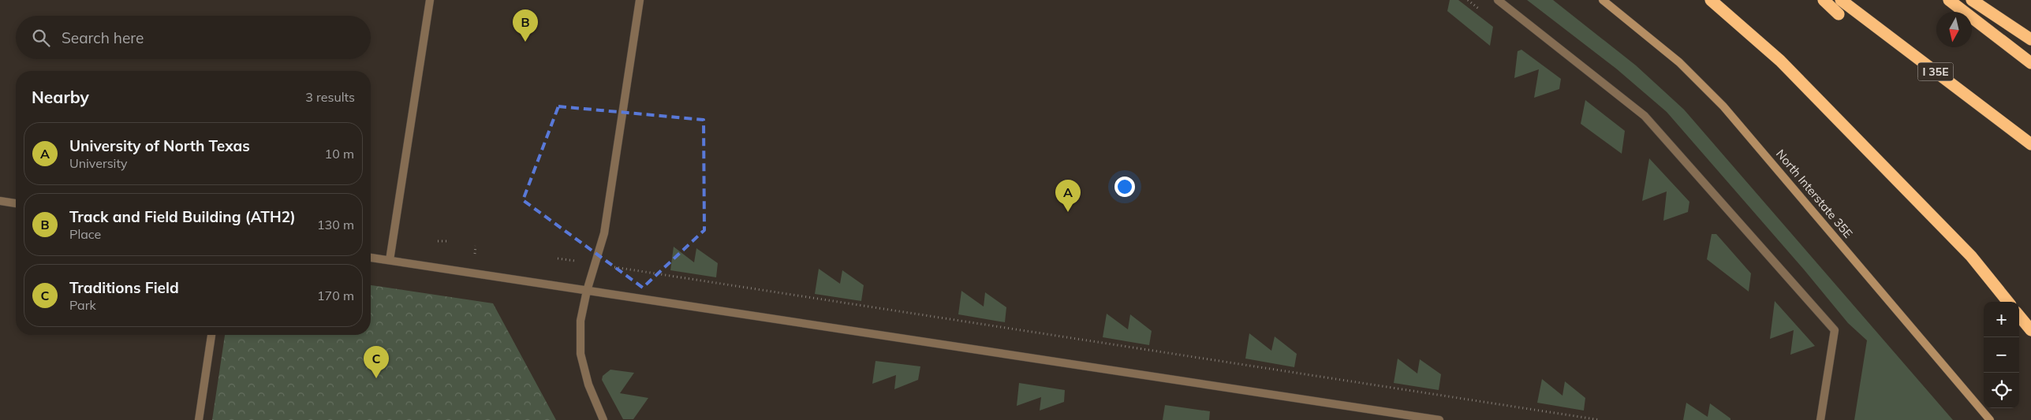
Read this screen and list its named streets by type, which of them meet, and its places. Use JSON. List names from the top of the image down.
{
  "streets": {
    "highway": ["I 35E"],
    "main road": ["North Interstate 35E"]
  },
  "north": "bottom",
  "page": {
    "pins": ["B", "A", "C"],
    "search": "Search here",
    "heading": ["Nearby", "3 results"],
    "list": [
      {
        "mark": "A",
        "name": "University of North Texas",
        "note": "University",
        "value": "10 m"
      },
      {
        "mark": "B",
        "name": "Track and Field Building (ATH2)",
        "note": "Place",
        "value": "130 m"
      },
      {
        "mark": "C",
        "name": "Traditions Field",
        "note": "Park",
        "value": "170 m"
      }
    ],
    "map_buttons": ["+", "−"]
  }
}
